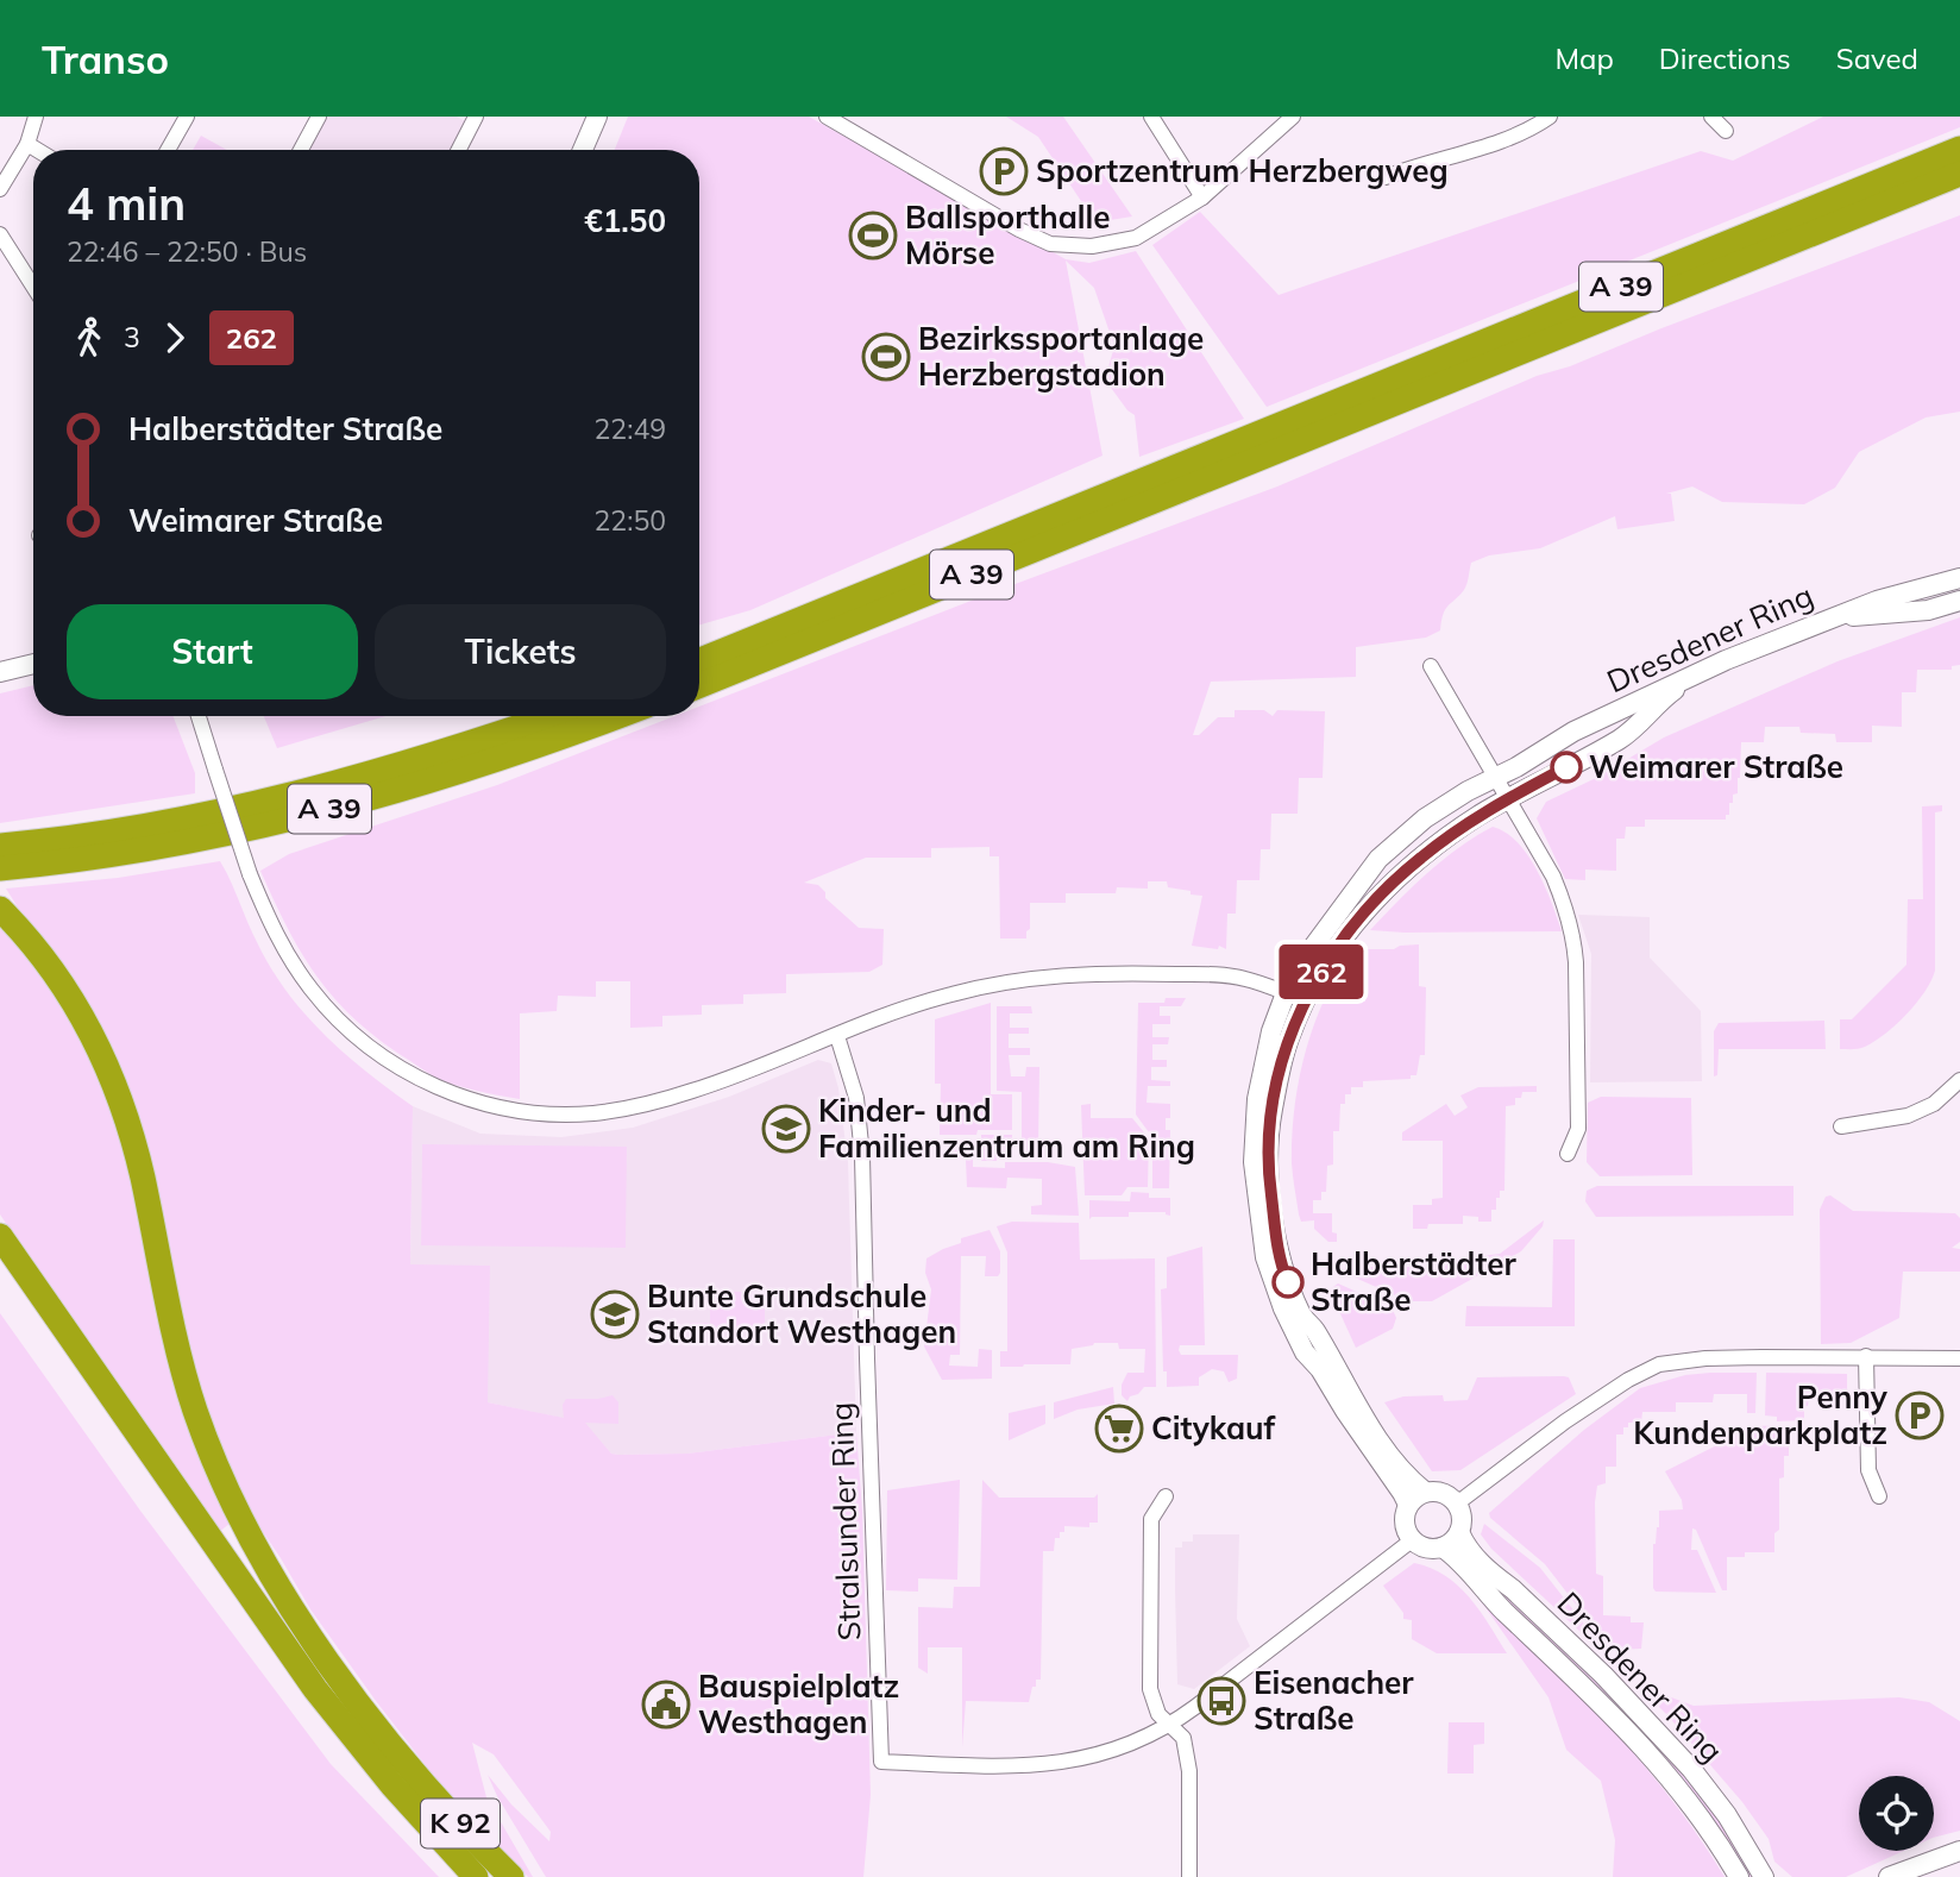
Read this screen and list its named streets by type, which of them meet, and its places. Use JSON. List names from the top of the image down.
{
  "streets": {
    "highway": ["A 39", "K 92"],
    "street": ["Dresdener Ring", "Stralsunder Ring"]
  },
  "crossings": [
    ["Dresdener Ring", "Stralsunder Ring"]
  ],
  "places": {
    "parking": ["Sportzentrum Herzbergweg", "Penny Kundenparkplatz"],
    "sports": ["Ballsporthalle Mörse", "Bezirkssportanlage Herzbergstadion"],
    "other": ["Weimarer Straße", "Halberstädter Straße"],
    "school or university": ["Kinder- und Familienzentrum am Ring", "Bunte Grundschule Standort Westhagen"],
    "supermarket": ["Citykauf"],
    "bus stop": ["Eisenacher Straße"],
    "public building": ["Bauspielplatz Westhagen"]
  },
  "lines": ["bus line 262"],
  "page": {
    "header": "Transo",
    "nav": ["Map", "Directions", "Saved"],
    "on_map": "262",
    "heading": ["4 min", "22:46 – 22:50 · Bus", "€1.50"],
    "legs": ["3", "262"],
    "list": [
      {
        "name": "Halberstädter Straße",
        "value": "22:49"
      },
      {
        "name": "Weimarer Straße",
        "value": "22:50"
      }
    ],
    "buttons": ["Start", "Tickets"]
  }
}
